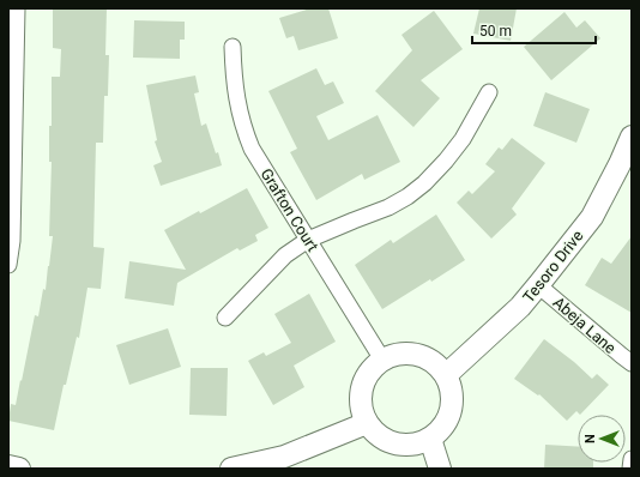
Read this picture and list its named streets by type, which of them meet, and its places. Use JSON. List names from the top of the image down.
{
  "streets": {
    "street": ["Grafton Court", "Tesoro Drive", "Abeja Lane"]
  },
  "crossings": [
    ["Grafton Court", "Tesoro Drive"],
    ["Tesoro Drive", "Abeja Lane"]
  ],
  "scale_bar": "50 m",
  "north": "left"
}
